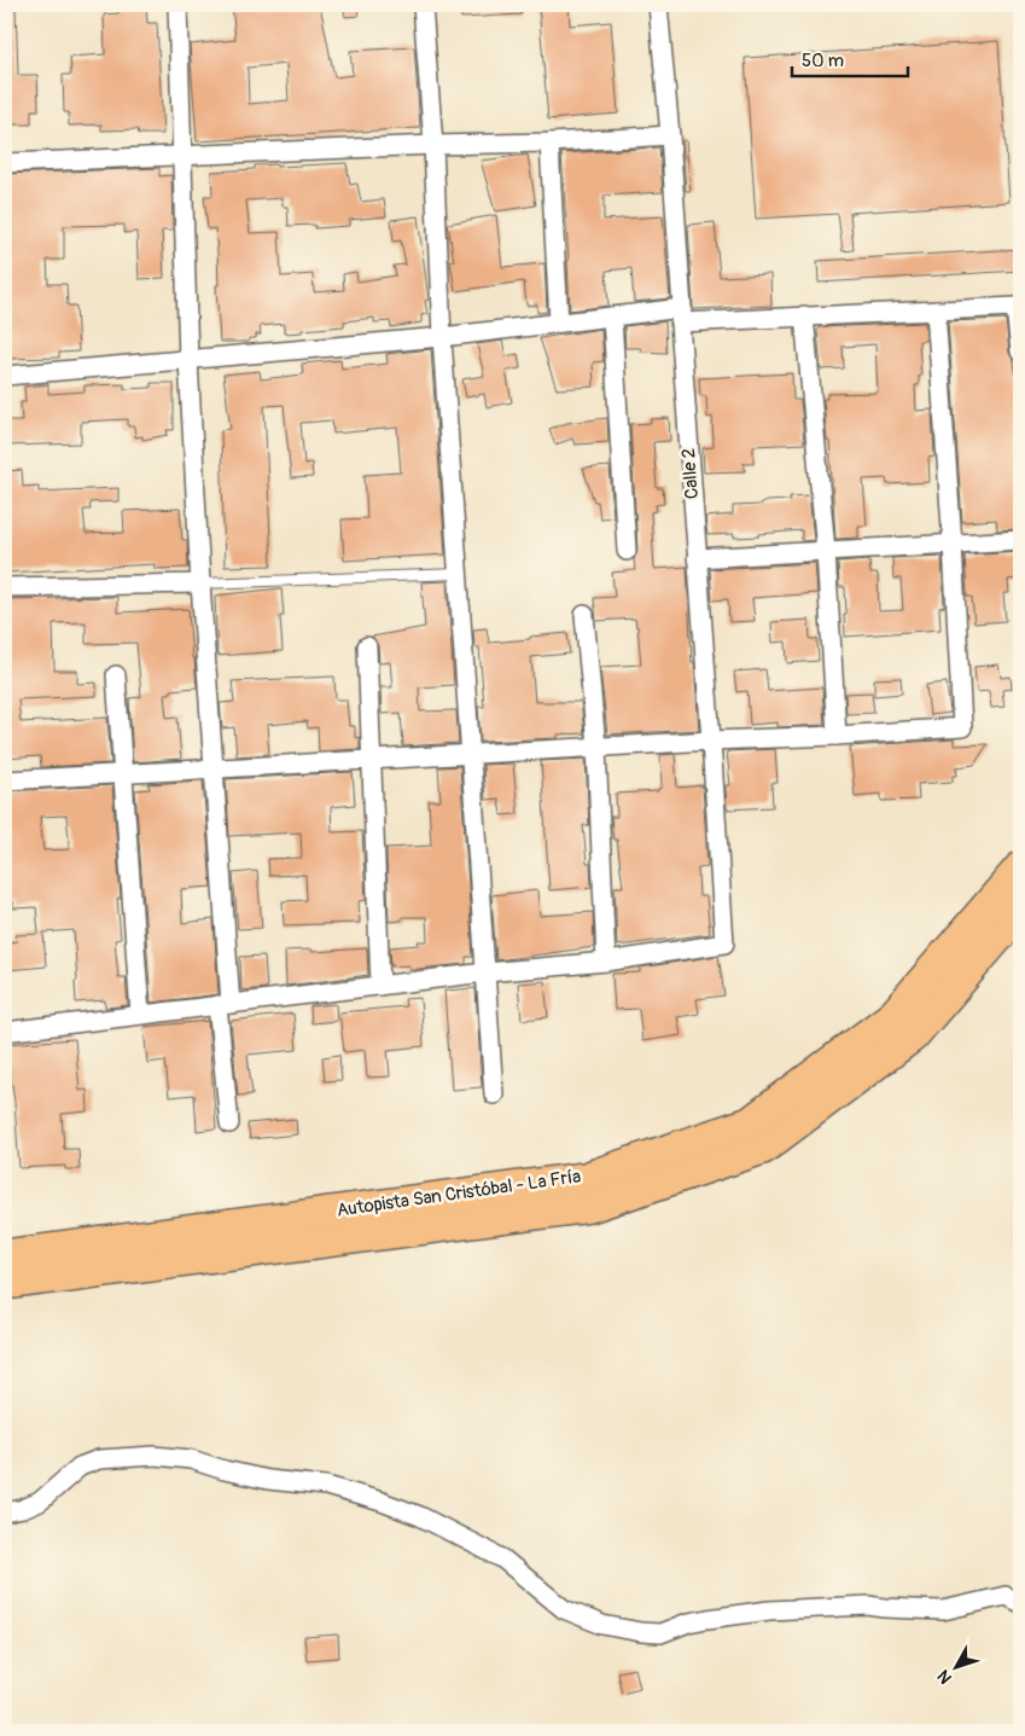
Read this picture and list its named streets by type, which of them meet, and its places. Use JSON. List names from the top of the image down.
{
  "streets": {
    "highway": ["Autopista San Cristóbal - La Fría"],
    "street": ["Calle 2"]
  },
  "scale_bar": "50 m",
  "north": "bottom left"
}
